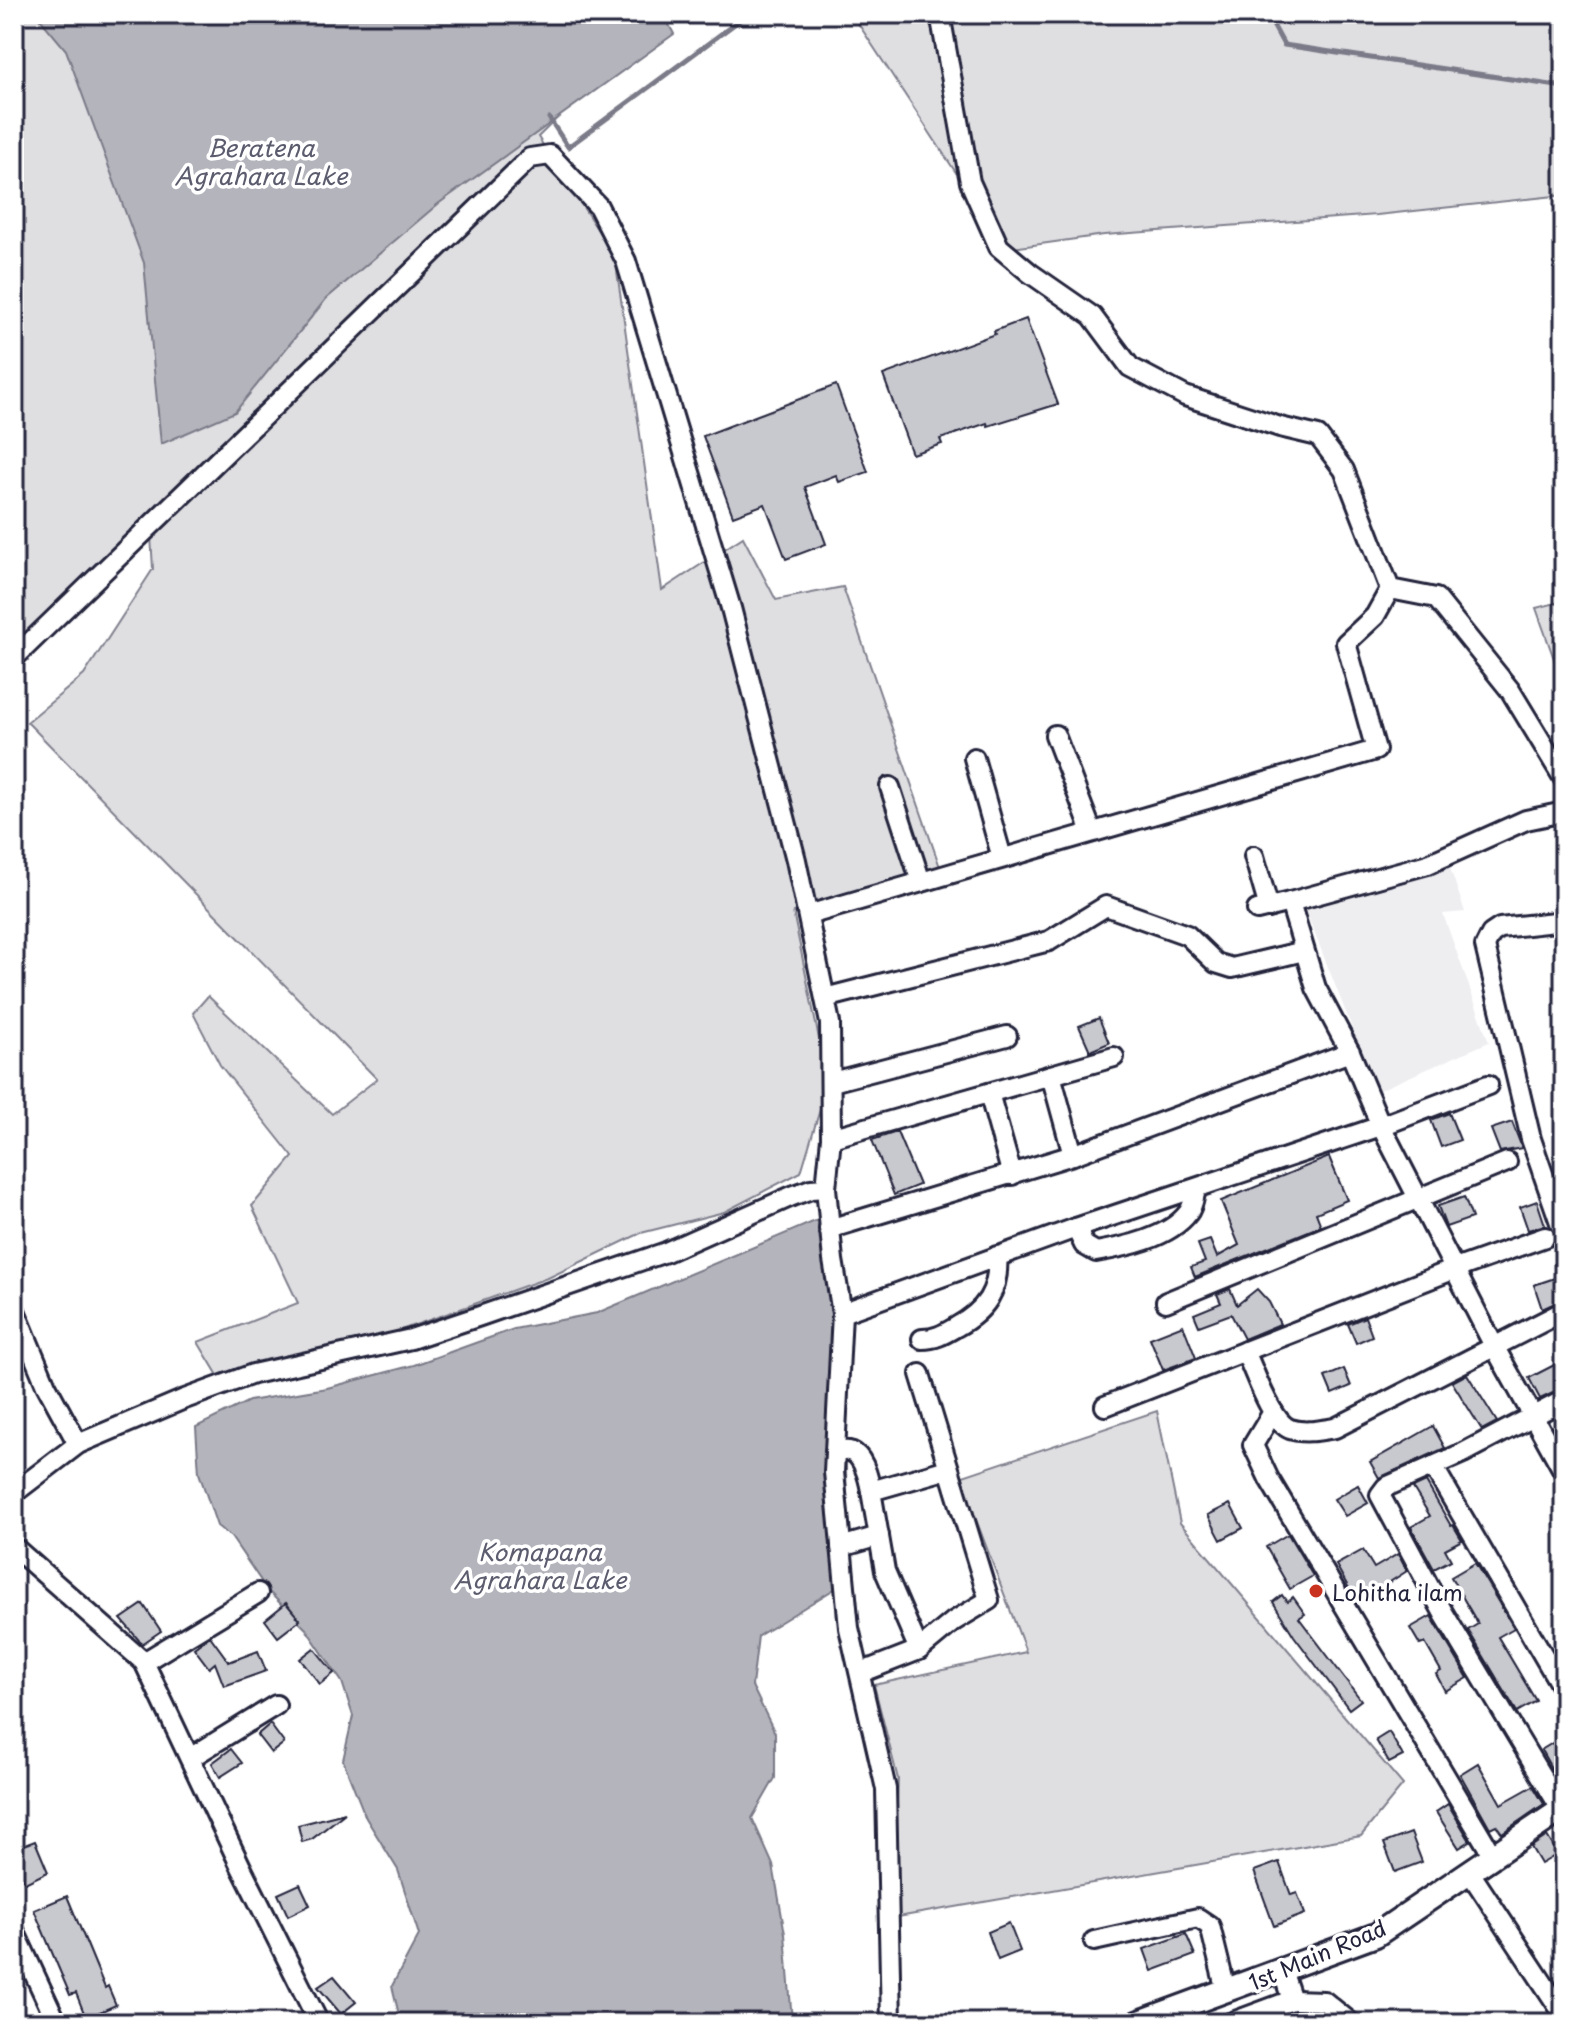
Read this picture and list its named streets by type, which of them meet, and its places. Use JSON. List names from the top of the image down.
{
  "streets": {
    "street": ["1st Main Road"]
  },
  "water": ["Beratena Agrahara Lake", "Komapana Agrahara Lake"],
  "places": ["Lohitha ilam"]
}
